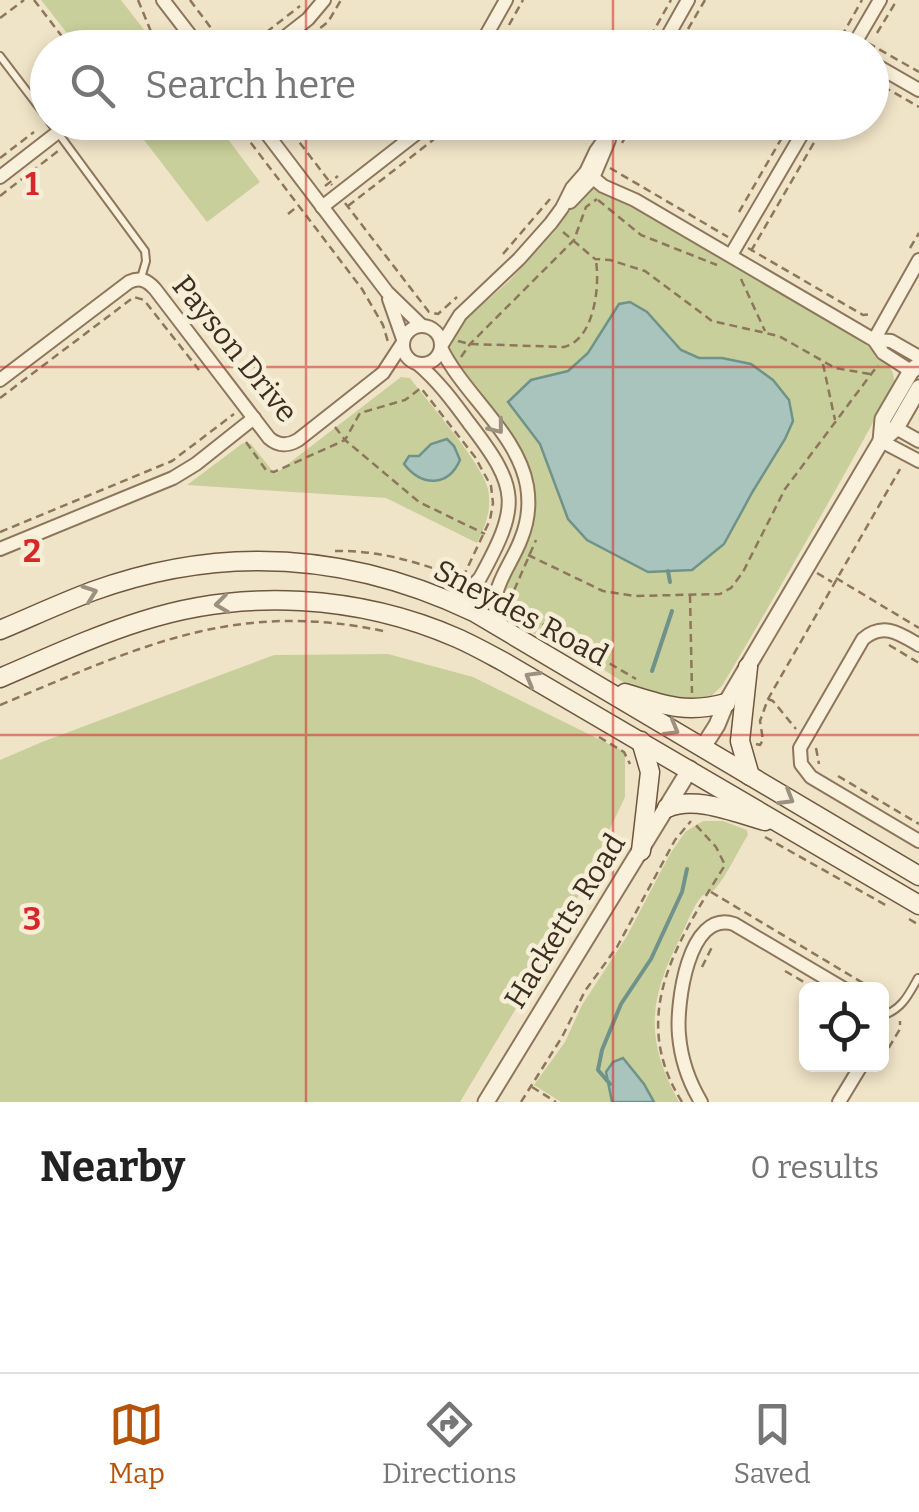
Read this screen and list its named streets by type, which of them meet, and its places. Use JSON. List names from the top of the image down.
{
  "streets": {
    "main road": ["Sneydes Road"],
    "street": ["Payson Drive", "Hacketts Road"]
  },
  "crossings": [
    ["Sneydes Road", "Hacketts Road"]
  ],
  "page": {
    "search": "Search here",
    "heading": ["Nearby", "0 results"],
    "nav": ["Map", "Directions", "Saved"]
  },
  "grid": {
    "rows": ["1", "2", "3"]
  }
}
